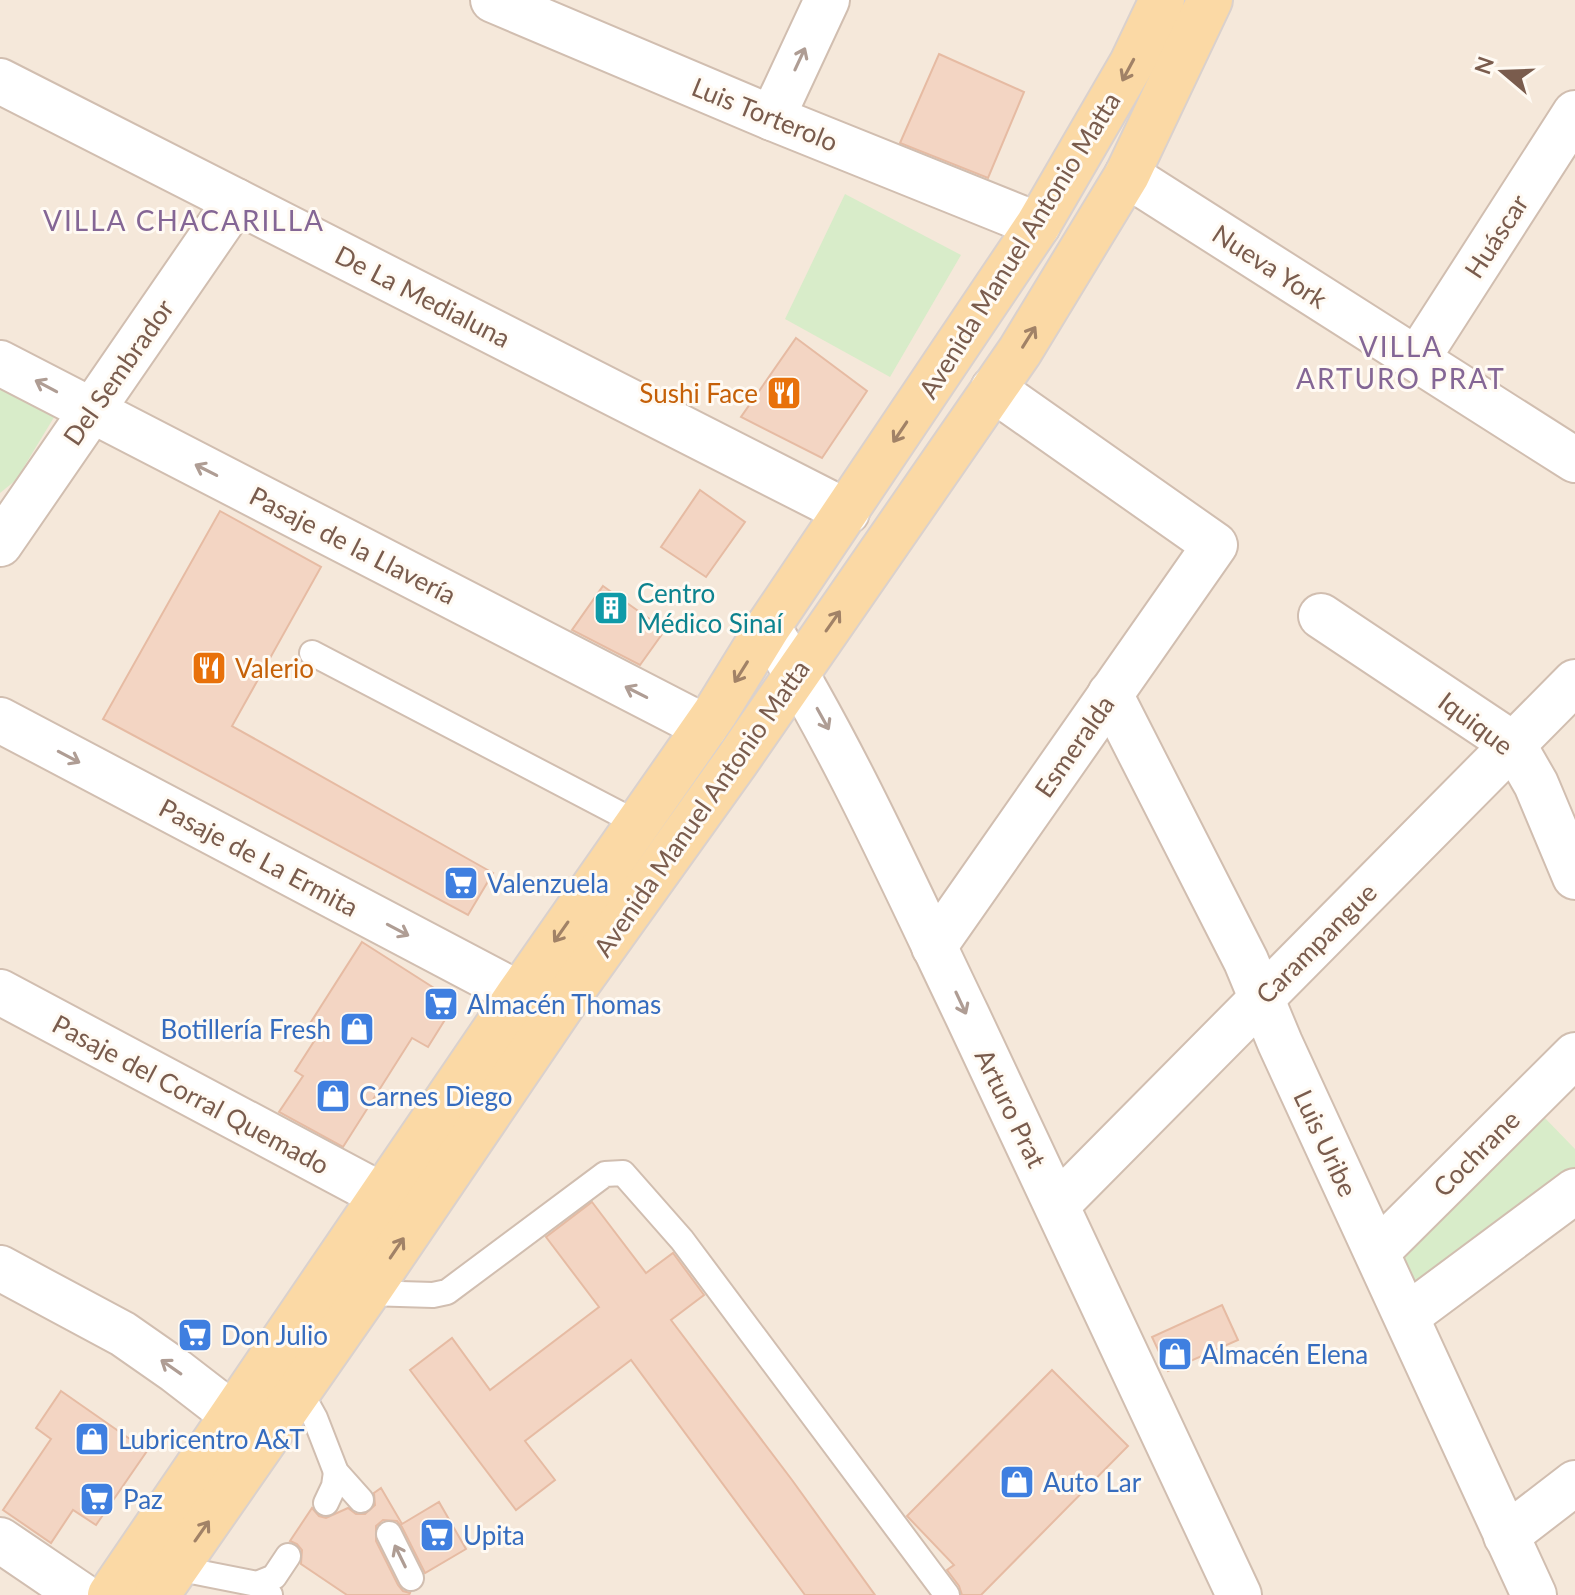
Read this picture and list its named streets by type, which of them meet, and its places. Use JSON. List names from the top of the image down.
{
  "streets": {
    "main road": ["Avenida Manuel Antonio Matta"],
    "street": [
      "Luis Torterolo",
      "Huáscar",
      "Nueva York",
      "De La Medialuna",
      "Del Sembrador",
      "Pasaje de la Llavería",
      "Iquique",
      "Esmeralda",
      "Pasaje de La Ermita",
      "Carampangue",
      "Pasaje del Corral Quemado",
      "Arturo Prat",
      "Luis Uribe",
      "Cochrane"
    ]
  },
  "crossings": [
    ["Luis Torterolo", "Avenida Manuel Antonio Matta"],
    ["Huáscar", "Nueva York"],
    ["Avenida Manuel Antonio Matta", "Nueva York"],
    ["Avenida Manuel Antonio Matta", "De La Medialuna"],
    ["Avenida Manuel Antonio Matta", "Pasaje de la Llavería"],
    ["Avenida Manuel Antonio Matta", "Esmeralda"],
    ["Avenida Manuel Antonio Matta", "Pasaje de La Ermita"],
    ["Avenida Manuel Antonio Matta", "Pasaje del Corral Quemado"],
    ["Avenida Manuel Antonio Matta", "Arturo Prat"],
    ["De La Medialuna", "Del Sembrador"],
    ["Del Sembrador", "Pasaje de la Llavería"],
    ["Iquique", "Carampangue"],
    ["Esmeralda", "Arturo Prat"],
    ["Esmeralda", "Luis Uribe"],
    ["Carampangue", "Arturo Prat"],
    ["Carampangue", "Luis Uribe"],
    ["Luis Uribe", "Cochrane"]
  ],
  "one_way": ["Pasaje de la Llavería", "Pasaje de La Ermita", "Arturo Prat"],
  "districts": ["VILLA CHACARILLA", "VILLA ARTURO PRAT"],
  "places": {
    "restaurant": ["Sushi Face", "Valerio"],
    "building": ["Centro Médico Sinaí"],
    "supermarket": [
      "Valenzuela",
      "Almacén Thomas",
      "Don Julio",
      "Paz",
      "Upita"
    ],
    "shop": [
      "Botillería Fresh",
      "Carnes Diego",
      "Almacén Elena",
      "Lubricentro A&T",
      "Auto Lar"
    ]
  },
  "north": "left"
}
